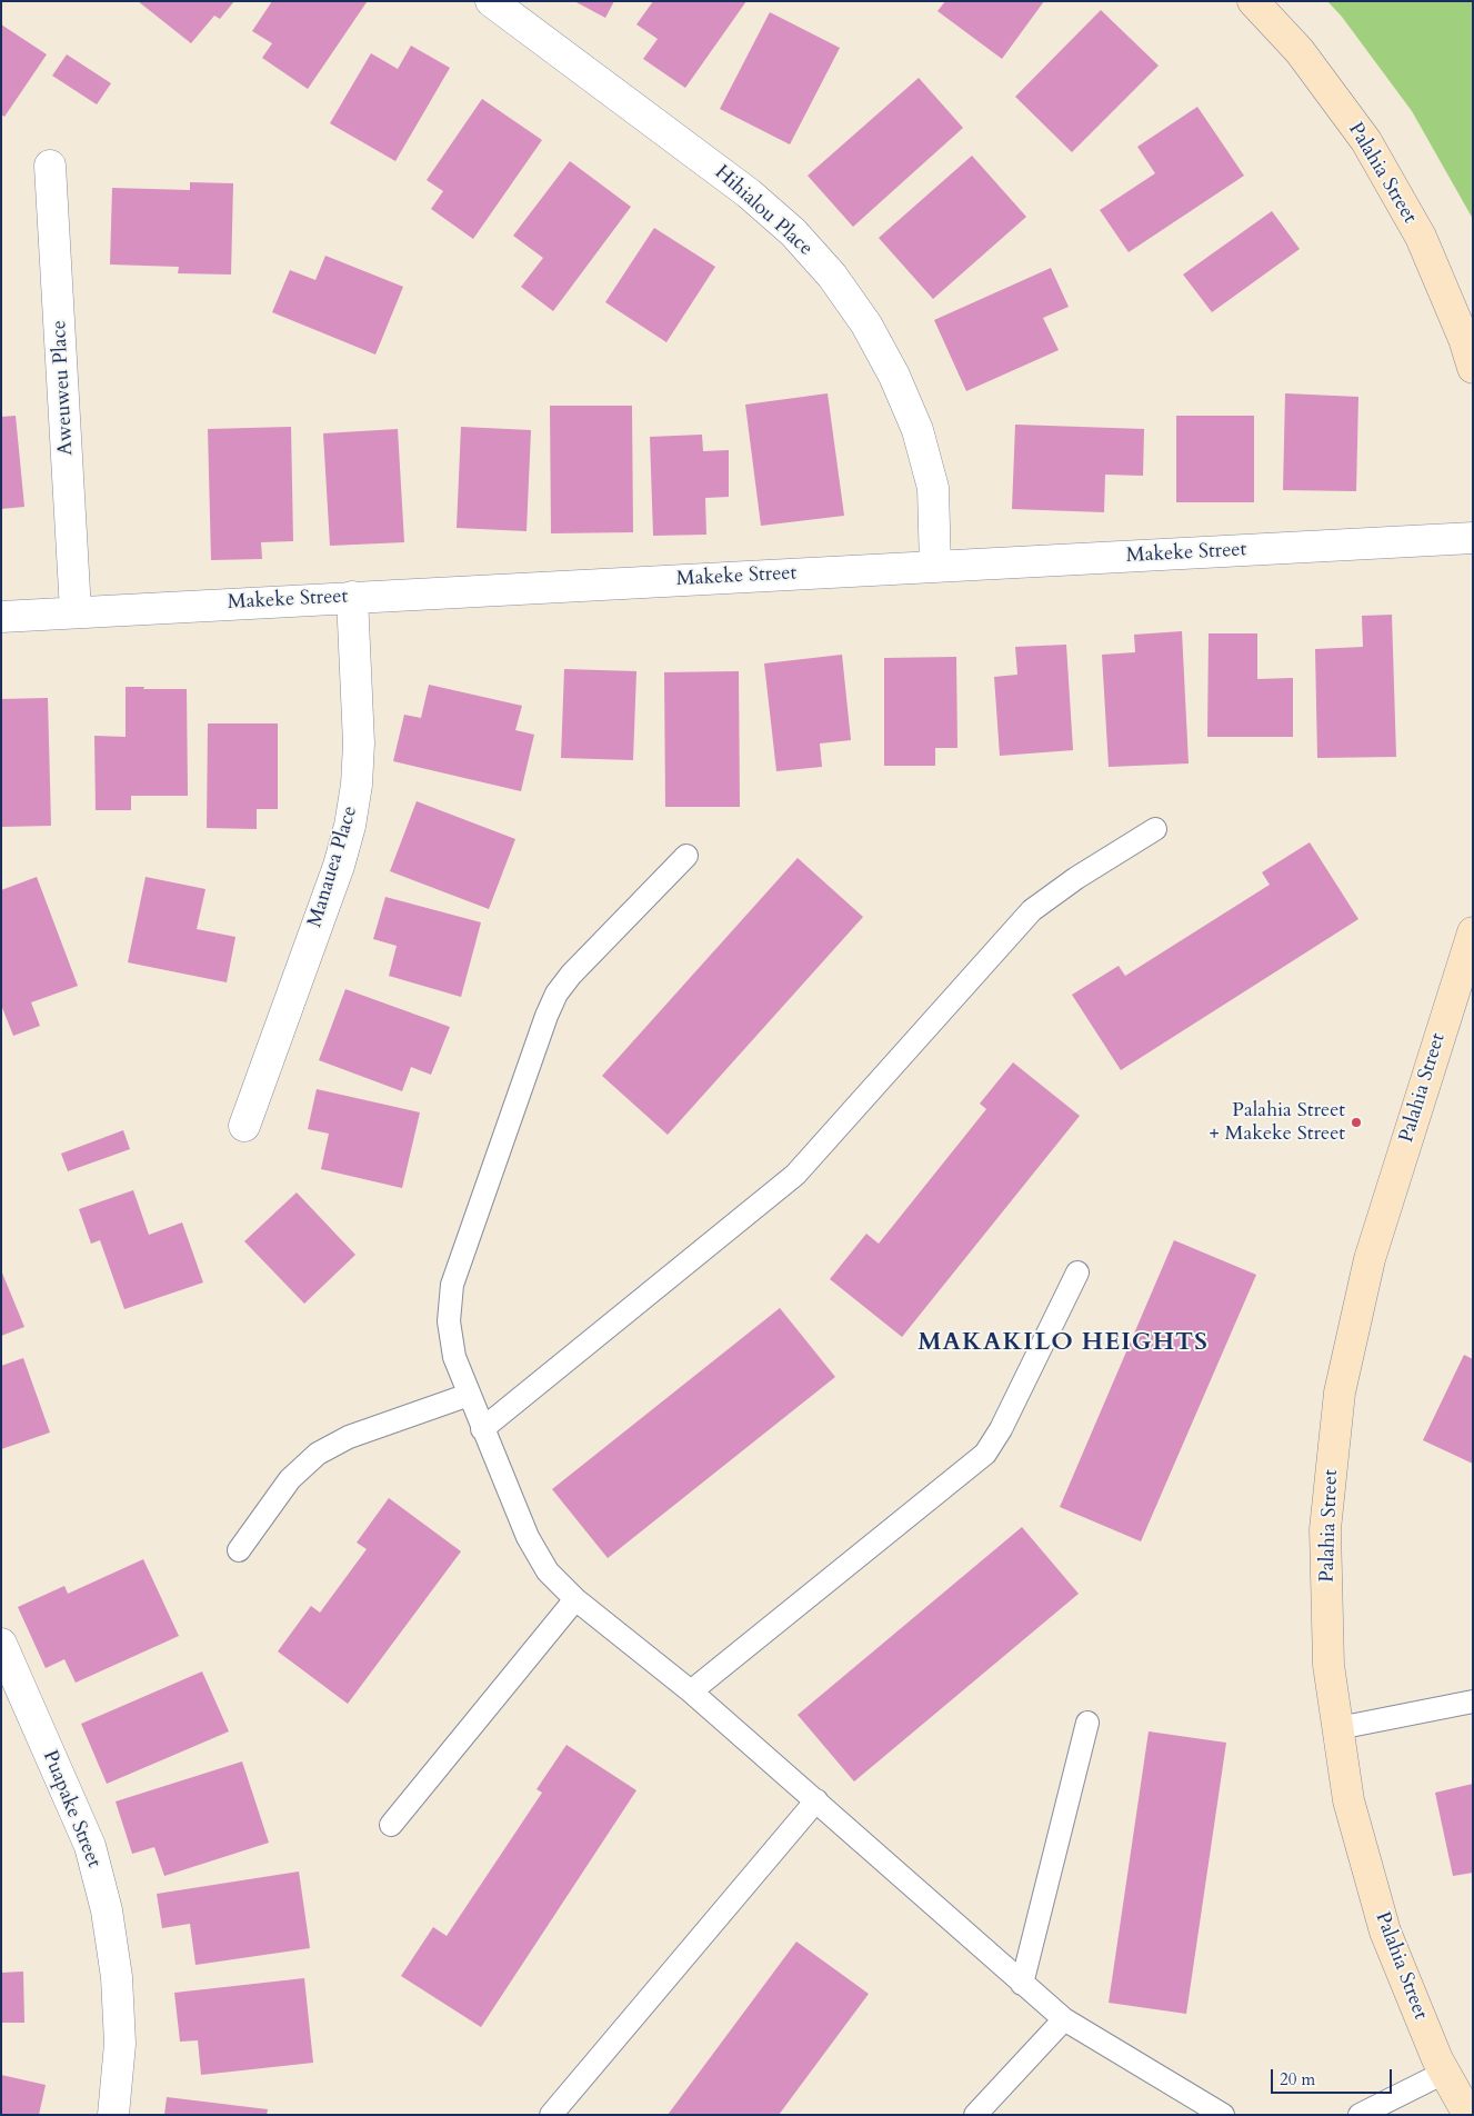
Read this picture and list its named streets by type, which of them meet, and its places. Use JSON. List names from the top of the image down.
{
  "streets": {
    "street": [
      "Palahia Street",
      "Hihialou Place",
      "Aweuweu Place",
      "Makeke Street",
      "Manauea Place",
      "Puapake Street"
    ]
  },
  "crossings": [
    ["Hihialou Place", "Makeke Street"],
    ["Aweuweu Place", "Makeke Street"],
    ["Makeke Street", "Manauea Place"]
  ],
  "districts": ["MAKAKILO HEIGHTS"],
  "places": ["Palahia Street + Makeke Street"],
  "scale_bar": "20 m"
}
